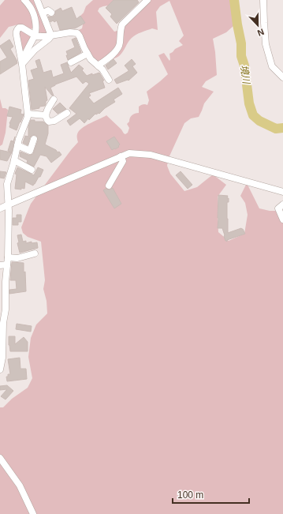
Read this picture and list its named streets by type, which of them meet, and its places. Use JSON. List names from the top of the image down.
{
  "water": ["境川"],
  "scale_bar": "100 m",
  "north": "bottom"
}
